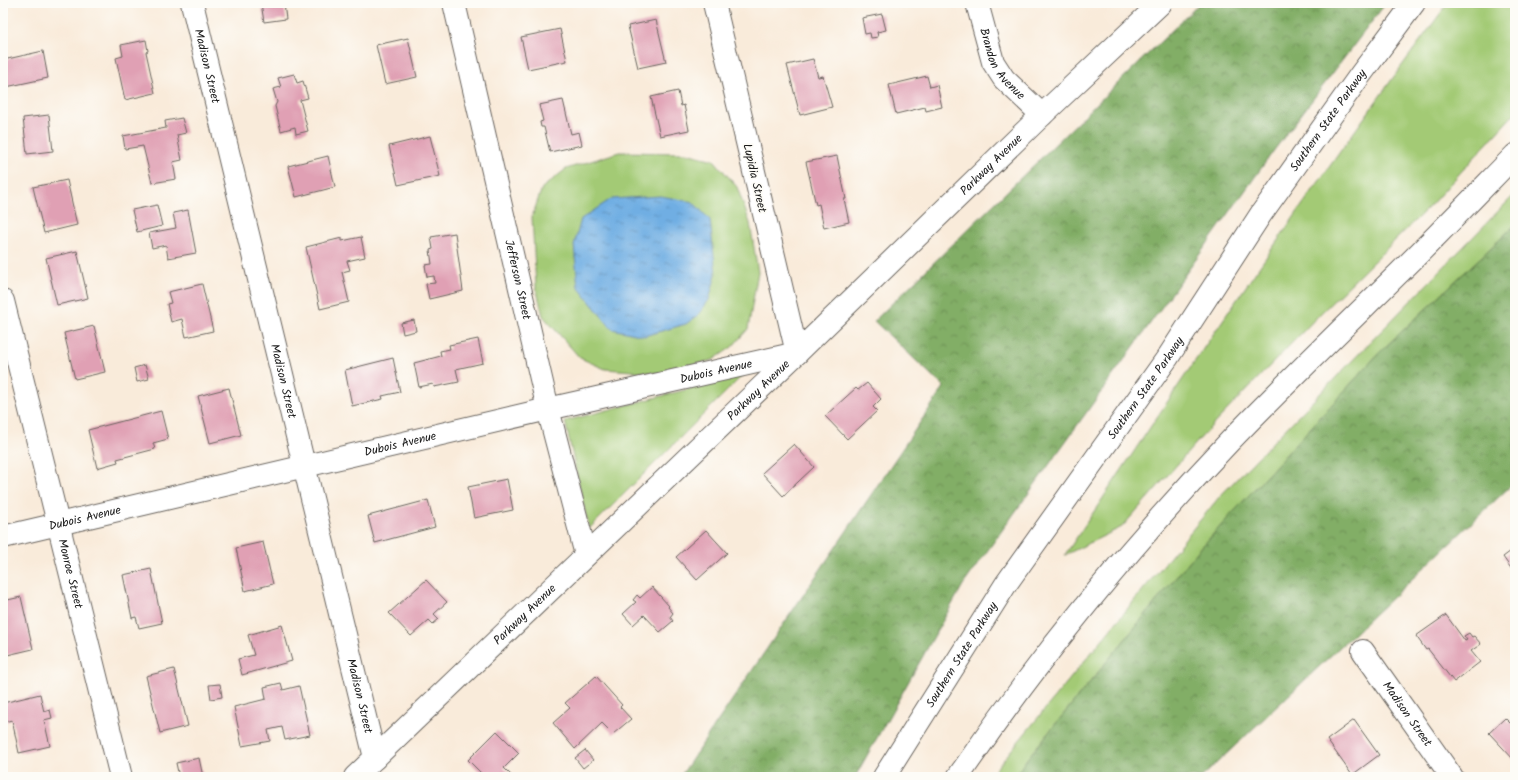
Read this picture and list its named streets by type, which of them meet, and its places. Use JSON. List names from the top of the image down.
{
  "streets": {
    "main road": [
      "Brandon Avenue",
      "Madison Street",
      "Southern State Parkway",
      "Parkway Avenue",
      "Lupidia Street",
      "Jefferson Street",
      "Dubois Avenue",
      "Monroe Street"
    ]
  },
  "crossings": [
    ["Brandon Avenue", "Parkway Avenue"],
    ["Madison Street", "Parkway Avenue"],
    ["Madison Street", "Dubois Avenue"],
    ["Parkway Avenue", "Lupidia Street"],
    ["Parkway Avenue", "Jefferson Street"],
    ["Parkway Avenue", "Dubois Avenue"],
    ["Lupidia Street", "Dubois Avenue"],
    ["Jefferson Street", "Dubois Avenue"],
    ["Dubois Avenue", "Monroe Street"]
  ]
}
